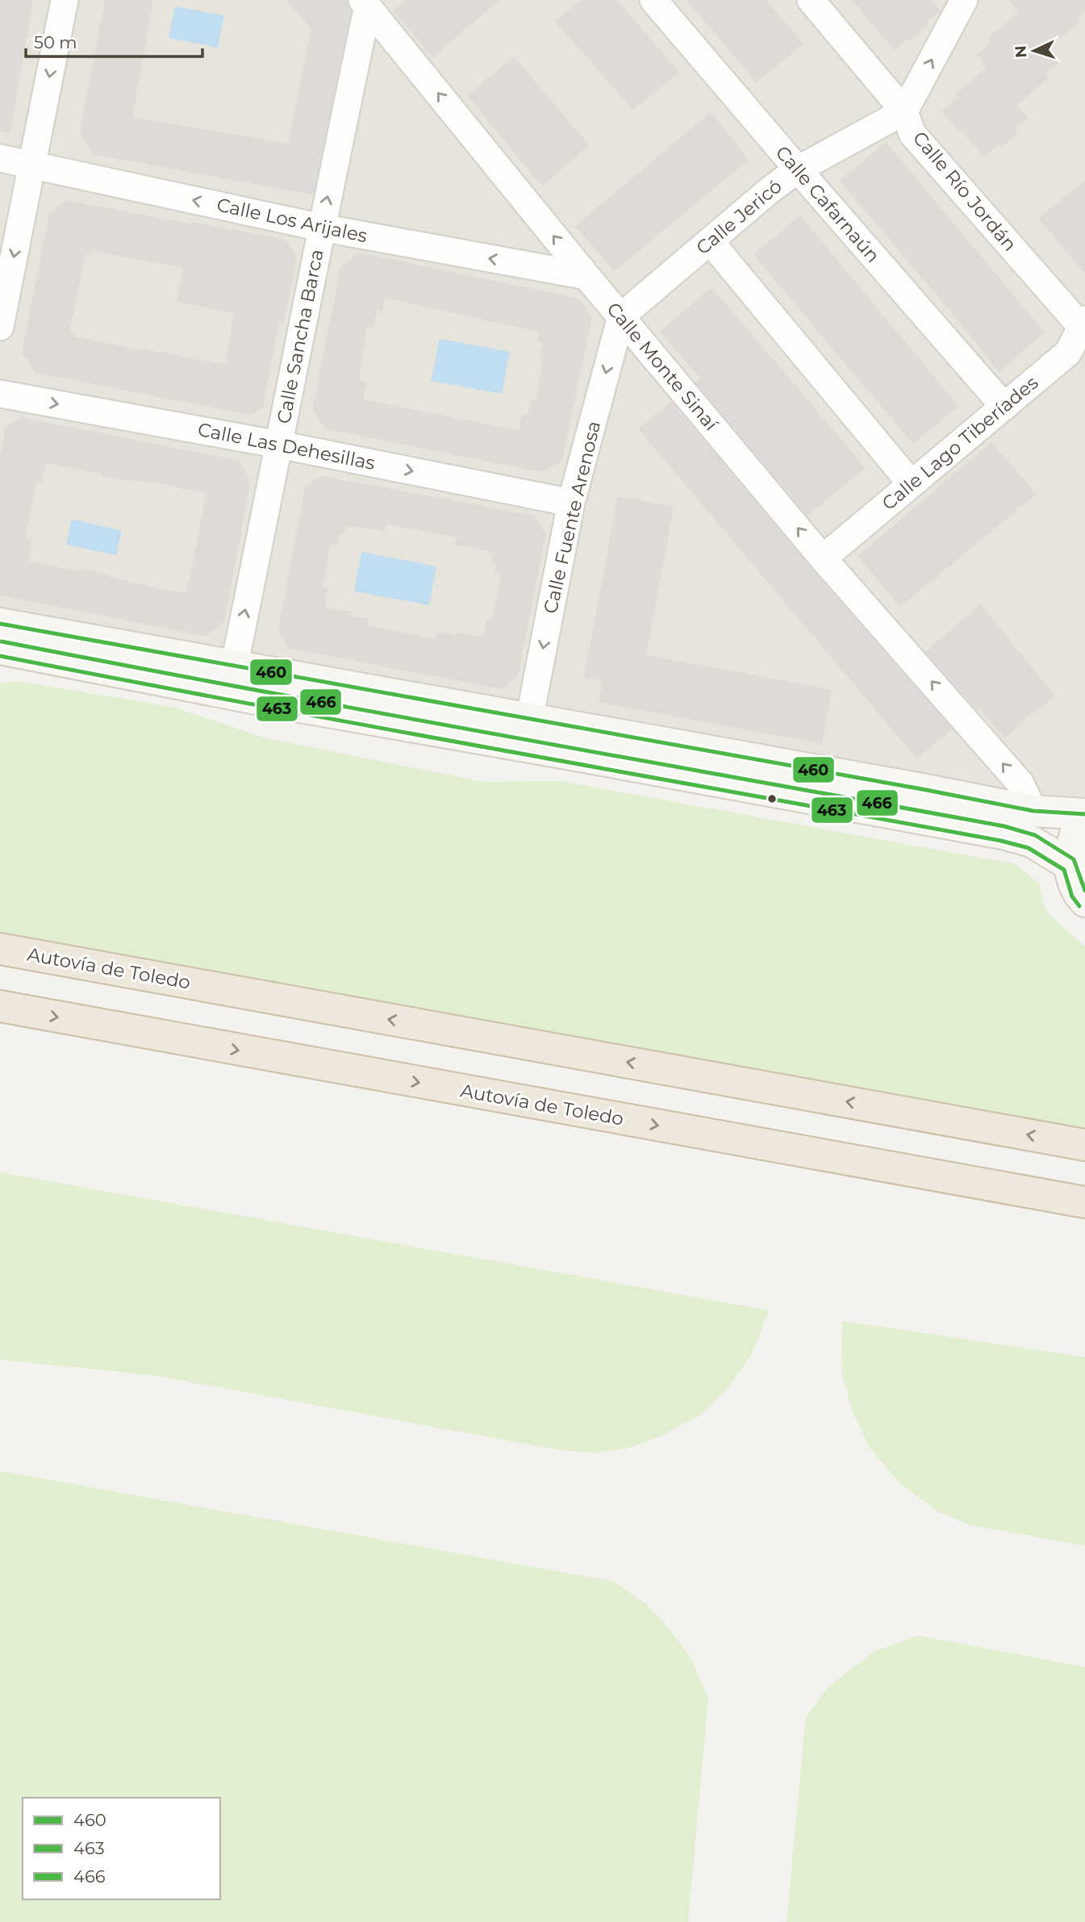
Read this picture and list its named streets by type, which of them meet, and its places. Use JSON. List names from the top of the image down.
{
  "streets": {
    "highway": ["Autovía de Toledo"],
    "street": [
      "Calle Río Jordán",
      "Calle Cafarnaún",
      "Calle Jericó",
      "Calle Los Arijales",
      "Calle Sancha Barca",
      "Calle Monte Sinaí",
      "Calle Lago Tiberíades",
      "Calle Las Dehesillas",
      "Calle Fuente Arenosa"
    ]
  },
  "crossings": [
    ["Calle Río Jordán", "Calle Jericó"],
    ["Calle Río Jordán", "Calle Lago Tiberíades"],
    ["Calle Cafarnaún", "Calle Jericó"],
    ["Calle Cafarnaún", "Calle Lago Tiberíades"],
    ["Calle Jericó", "Calle Monte Sinaí"],
    ["Calle Jericó", "Calle Fuente Arenosa"],
    ["Calle Los Arijales", "Calle Sancha Barca"],
    ["Calle Los Arijales", "Calle Monte Sinaí"],
    ["Calle Sancha Barca", "Calle Monte Sinaí"],
    ["Calle Sancha Barca", "Calle Las Dehesillas"],
    ["Calle Monte Sinaí", "Calle Lago Tiberíades"],
    ["Calle Monte Sinaí", "Calle Fuente Arenosa"],
    ["Calle Las Dehesillas", "Calle Fuente Arenosa"]
  ],
  "one_way": [
    "Calle Los Arijales",
    "Calle Sancha Barca",
    "Calle Las Dehesillas",
    "Calle Fuente Arenosa"
  ],
  "lines": ["transit line 460", "transit line 466", "transit line 463"],
  "legend": ["460", "463", "466"],
  "scale_bar": "50 m",
  "north": "left"
}
